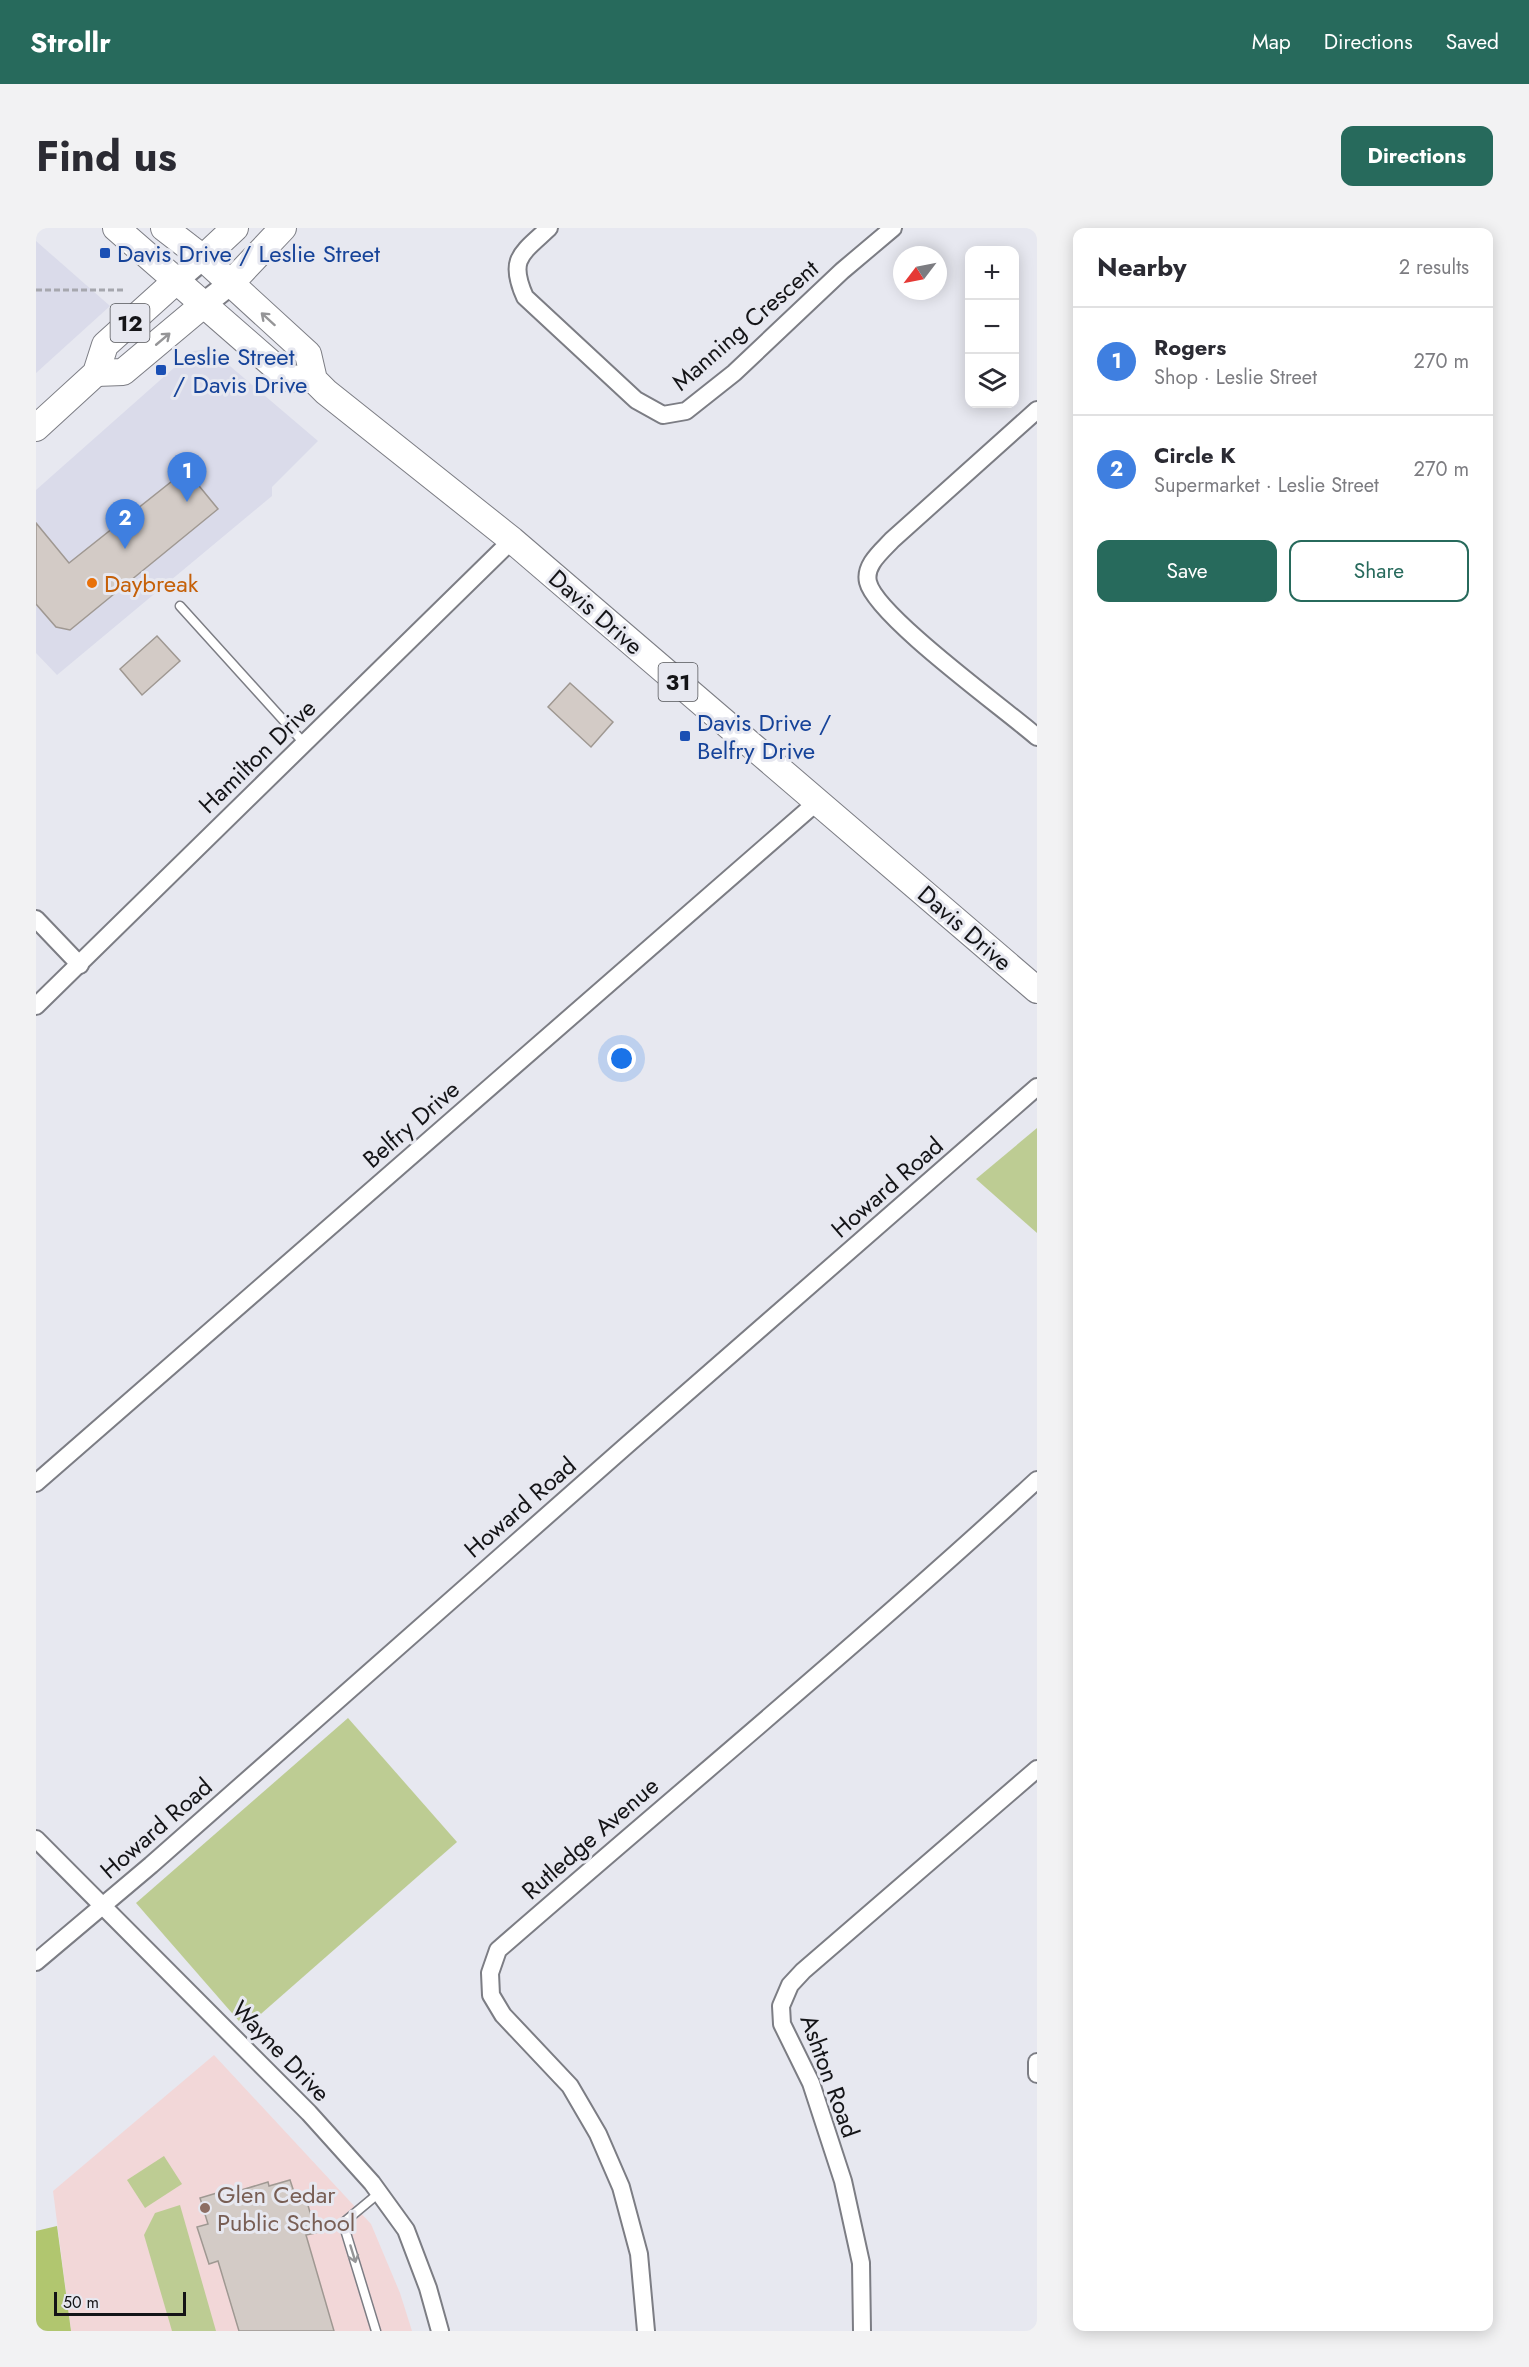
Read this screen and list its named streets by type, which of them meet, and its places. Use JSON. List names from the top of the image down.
{
  "streets": {
    "main road": ["12", "Davis Drive", "31"],
    "street": [
      "Manning Crescent",
      "Hamilton Drive",
      "Belfry Drive",
      "Howard Road",
      "Rutledge Avenue",
      "Wayne Drive",
      "Ashton Road"
    ]
  },
  "crossings": [
    ["Davis Drive", "Hamilton Drive"],
    ["Davis Drive", "Belfry Drive"],
    ["Howard Road", "Wayne Drive"]
  ],
  "places": {
    "transit": ["Davis Drive / Leslie Street", "Leslie Street / Davis Drive", "Davis Drive / Belfry Drive"],
    "other": ["Daybreak", "Glen Cedar Public School"]
  },
  "scale_bar": "50 m",
  "north": "bottom left",
  "page": {
    "header": "Strollr",
    "nav": ["Map", "Directions", "Saved"],
    "title": "Find us",
    "buttons": [
      "Directions",
      ["Save", "Share"]
    ],
    "heading": ["Nearby", "2 results"],
    "map_buttons": ["+", "−"],
    "list": [
      {
        "mark": "1",
        "name": "Rogers",
        "note": "Shop · Leslie Street",
        "value": "270 m"
      },
      {
        "mark": "2",
        "name": "Circle K",
        "note": "Supermarket · Leslie Street",
        "value": "270 m"
      }
    ],
    "pins": ["1", "2"],
    "scale": "50 m"
  }
}
